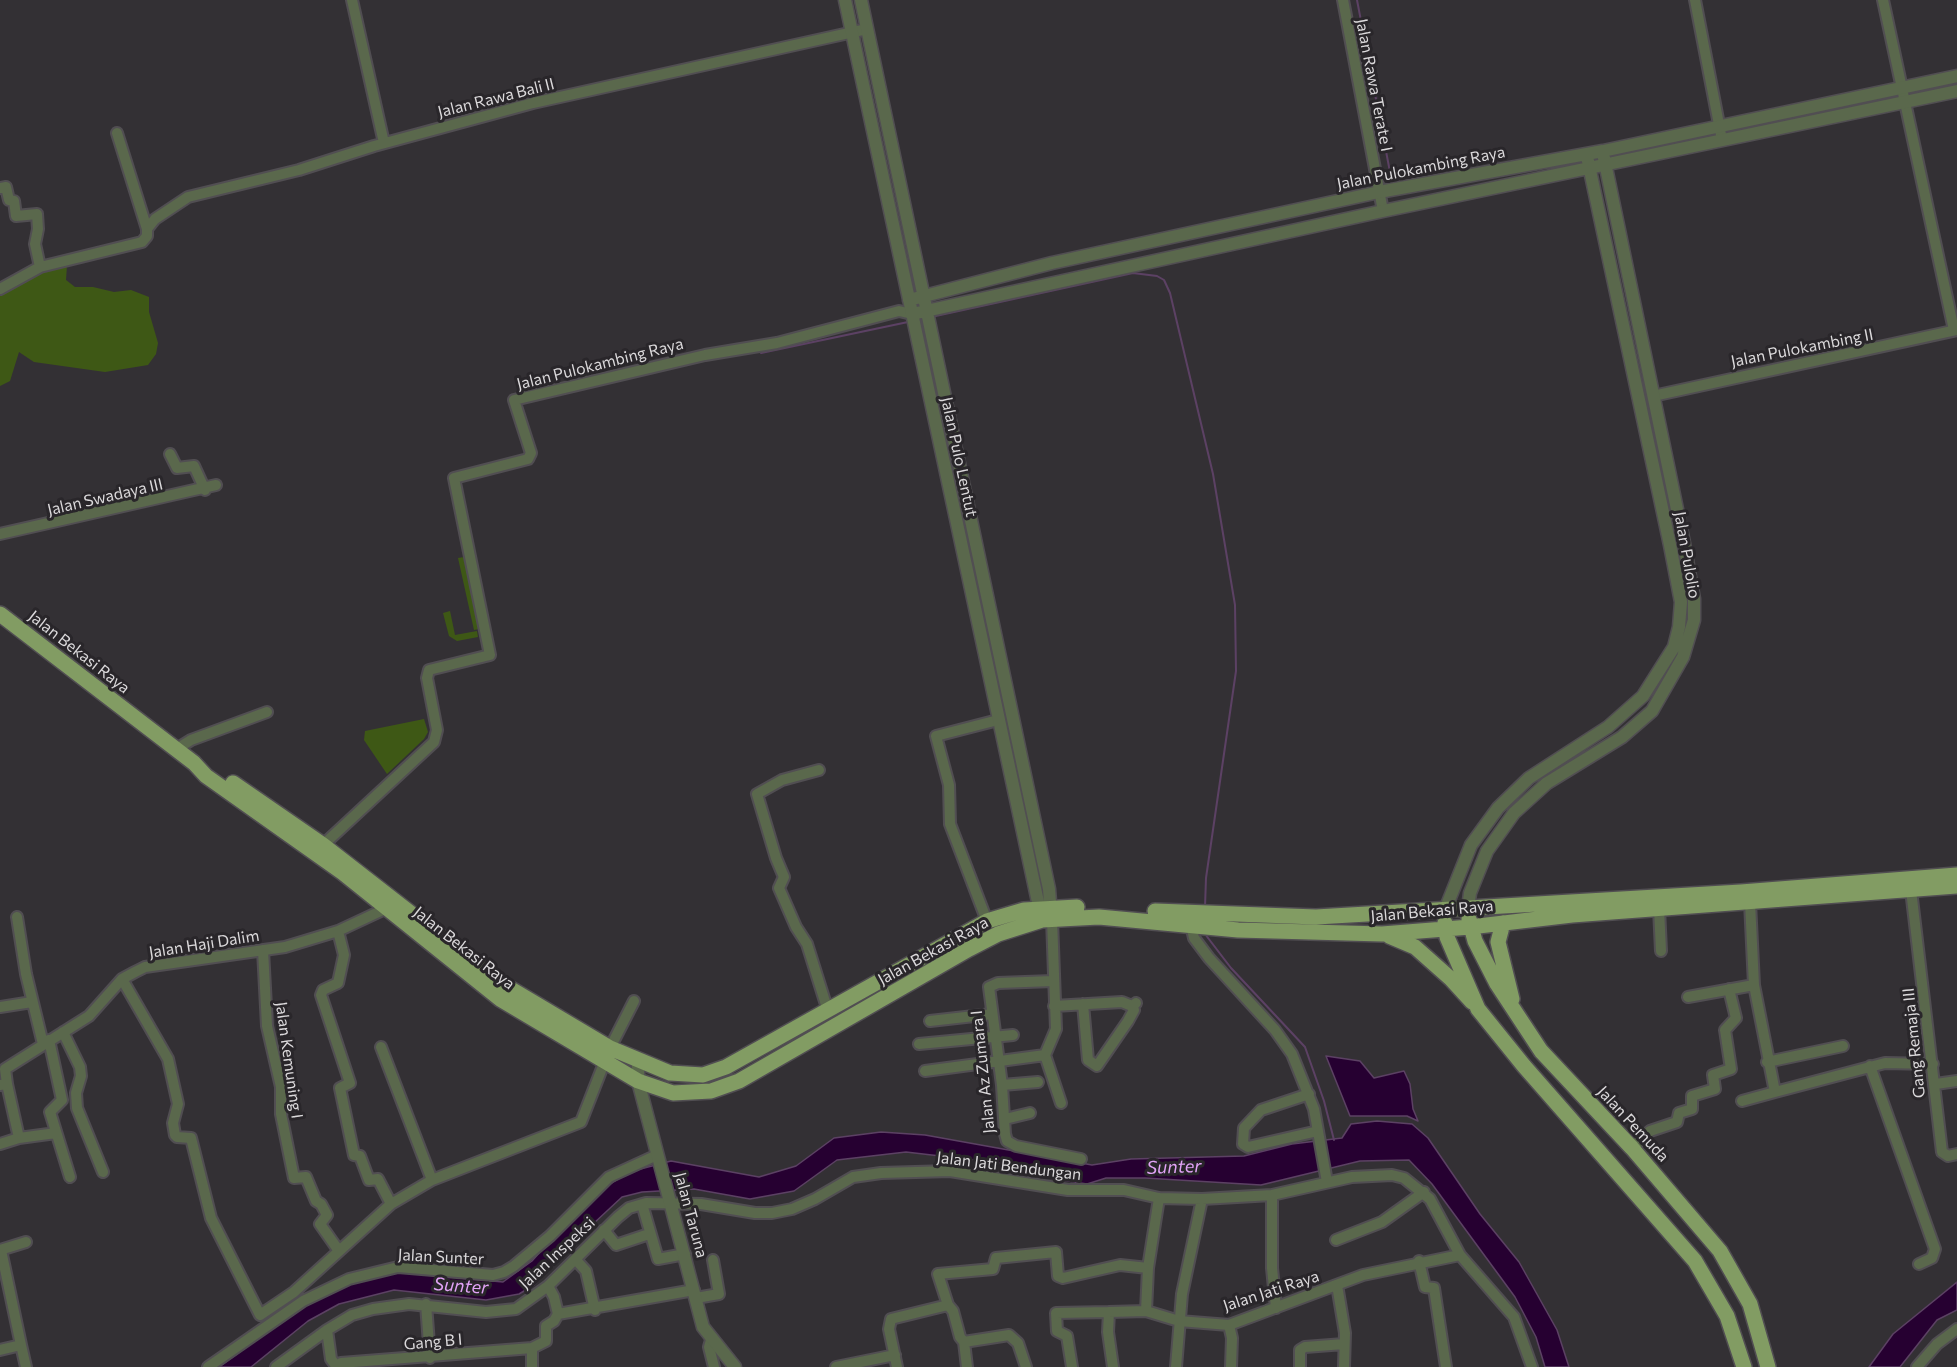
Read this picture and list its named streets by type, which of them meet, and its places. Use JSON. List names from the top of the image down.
{
  "streets": {
    "main road": ["Jalan Bekasi Raya", "Jalan Pemuda"],
    "street": [
      "Jalan Rawa Terate I",
      "Jalan Rawa Bali II",
      "Jalan Pulokambing Raya",
      "Jalan Pulokambing II",
      "Jalan Pulo Lentut",
      "Jalan Swadaya III",
      "Jalan Pulolio",
      "Jalan Haji Dalim",
      "Gang Remaja III",
      "Jalan Kemuning I",
      "Jalan Az Zumara I",
      "Jalan Jati Bendungan",
      "Jalan Taruna",
      "Jalan Inspeksi",
      "Jalan Sunter",
      "Jalan Jati Raya",
      "Gang B I"
    ]
  },
  "crossings": [
    ["Jalan Rawa Terate I", "Jalan Pulokambing Raya"],
    ["Jalan Rawa Bali II", "Jalan Pulo Lentut"],
    ["Jalan Pulokambing Raya", "Jalan Pulo Lentut"],
    ["Jalan Pulokambing Raya", "Jalan Pulolio"],
    ["Jalan Pulokambing Raya", "Jalan Bekasi Raya"],
    ["Jalan Pulokambing II", "Jalan Pulolio"],
    ["Jalan Pulo Lentut", "Jalan Bekasi Raya"],
    ["Jalan Pulolio", "Jalan Bekasi Raya"],
    ["Jalan Pulolio", "Jalan Pemuda"],
    ["Jalan Bekasi Raya", "Jalan Haji Dalim"],
    ["Jalan Bekasi Raya", "Gang Remaja III"],
    ["Jalan Bekasi Raya", "Jalan Pemuda"],
    ["Jalan Bekasi Raya", "Jalan Taruna"],
    ["Jalan Haji Dalim", "Jalan Kemuning I"],
    ["Jalan Jati Bendungan", "Jalan Taruna"],
    ["Jalan Jati Bendungan", "Jalan Inspeksi"],
    ["Jalan Jati Bendungan", "Jalan Jati Raya"],
    ["Jalan Taruna", "Jalan Inspeksi"],
    ["Jalan Taruna", "Jalan Sunter"]
  ],
  "water": ["Sunter"]
}
